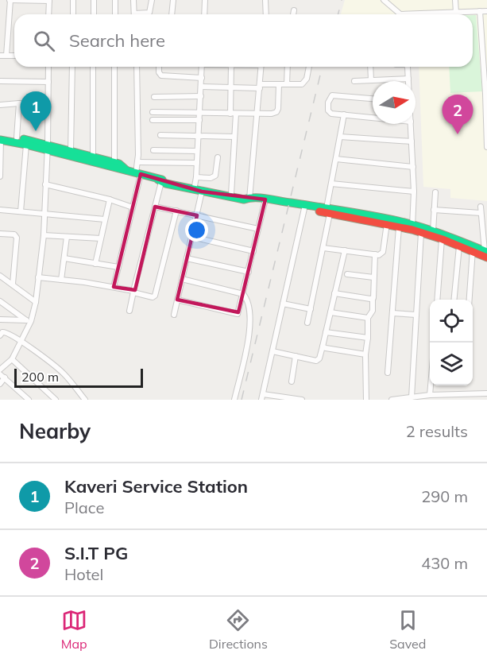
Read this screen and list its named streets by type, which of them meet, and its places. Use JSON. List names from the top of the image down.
{
  "scale_bar": "200 m",
  "north": "right",
  "page": {
    "search": "Search here",
    "pins": ["1", "2"],
    "scale": "200 m",
    "heading": ["Nearby", "2 results"],
    "list": [
      {
        "mark": "1",
        "name": "Kaveri Service Station",
        "note": "Place",
        "value": "290 m"
      },
      {
        "mark": "2",
        "name": "S.I.T PG",
        "note": "Hotel",
        "value": "430 m"
      }
    ],
    "nav": ["Map", "Directions", "Saved"]
  }
}
